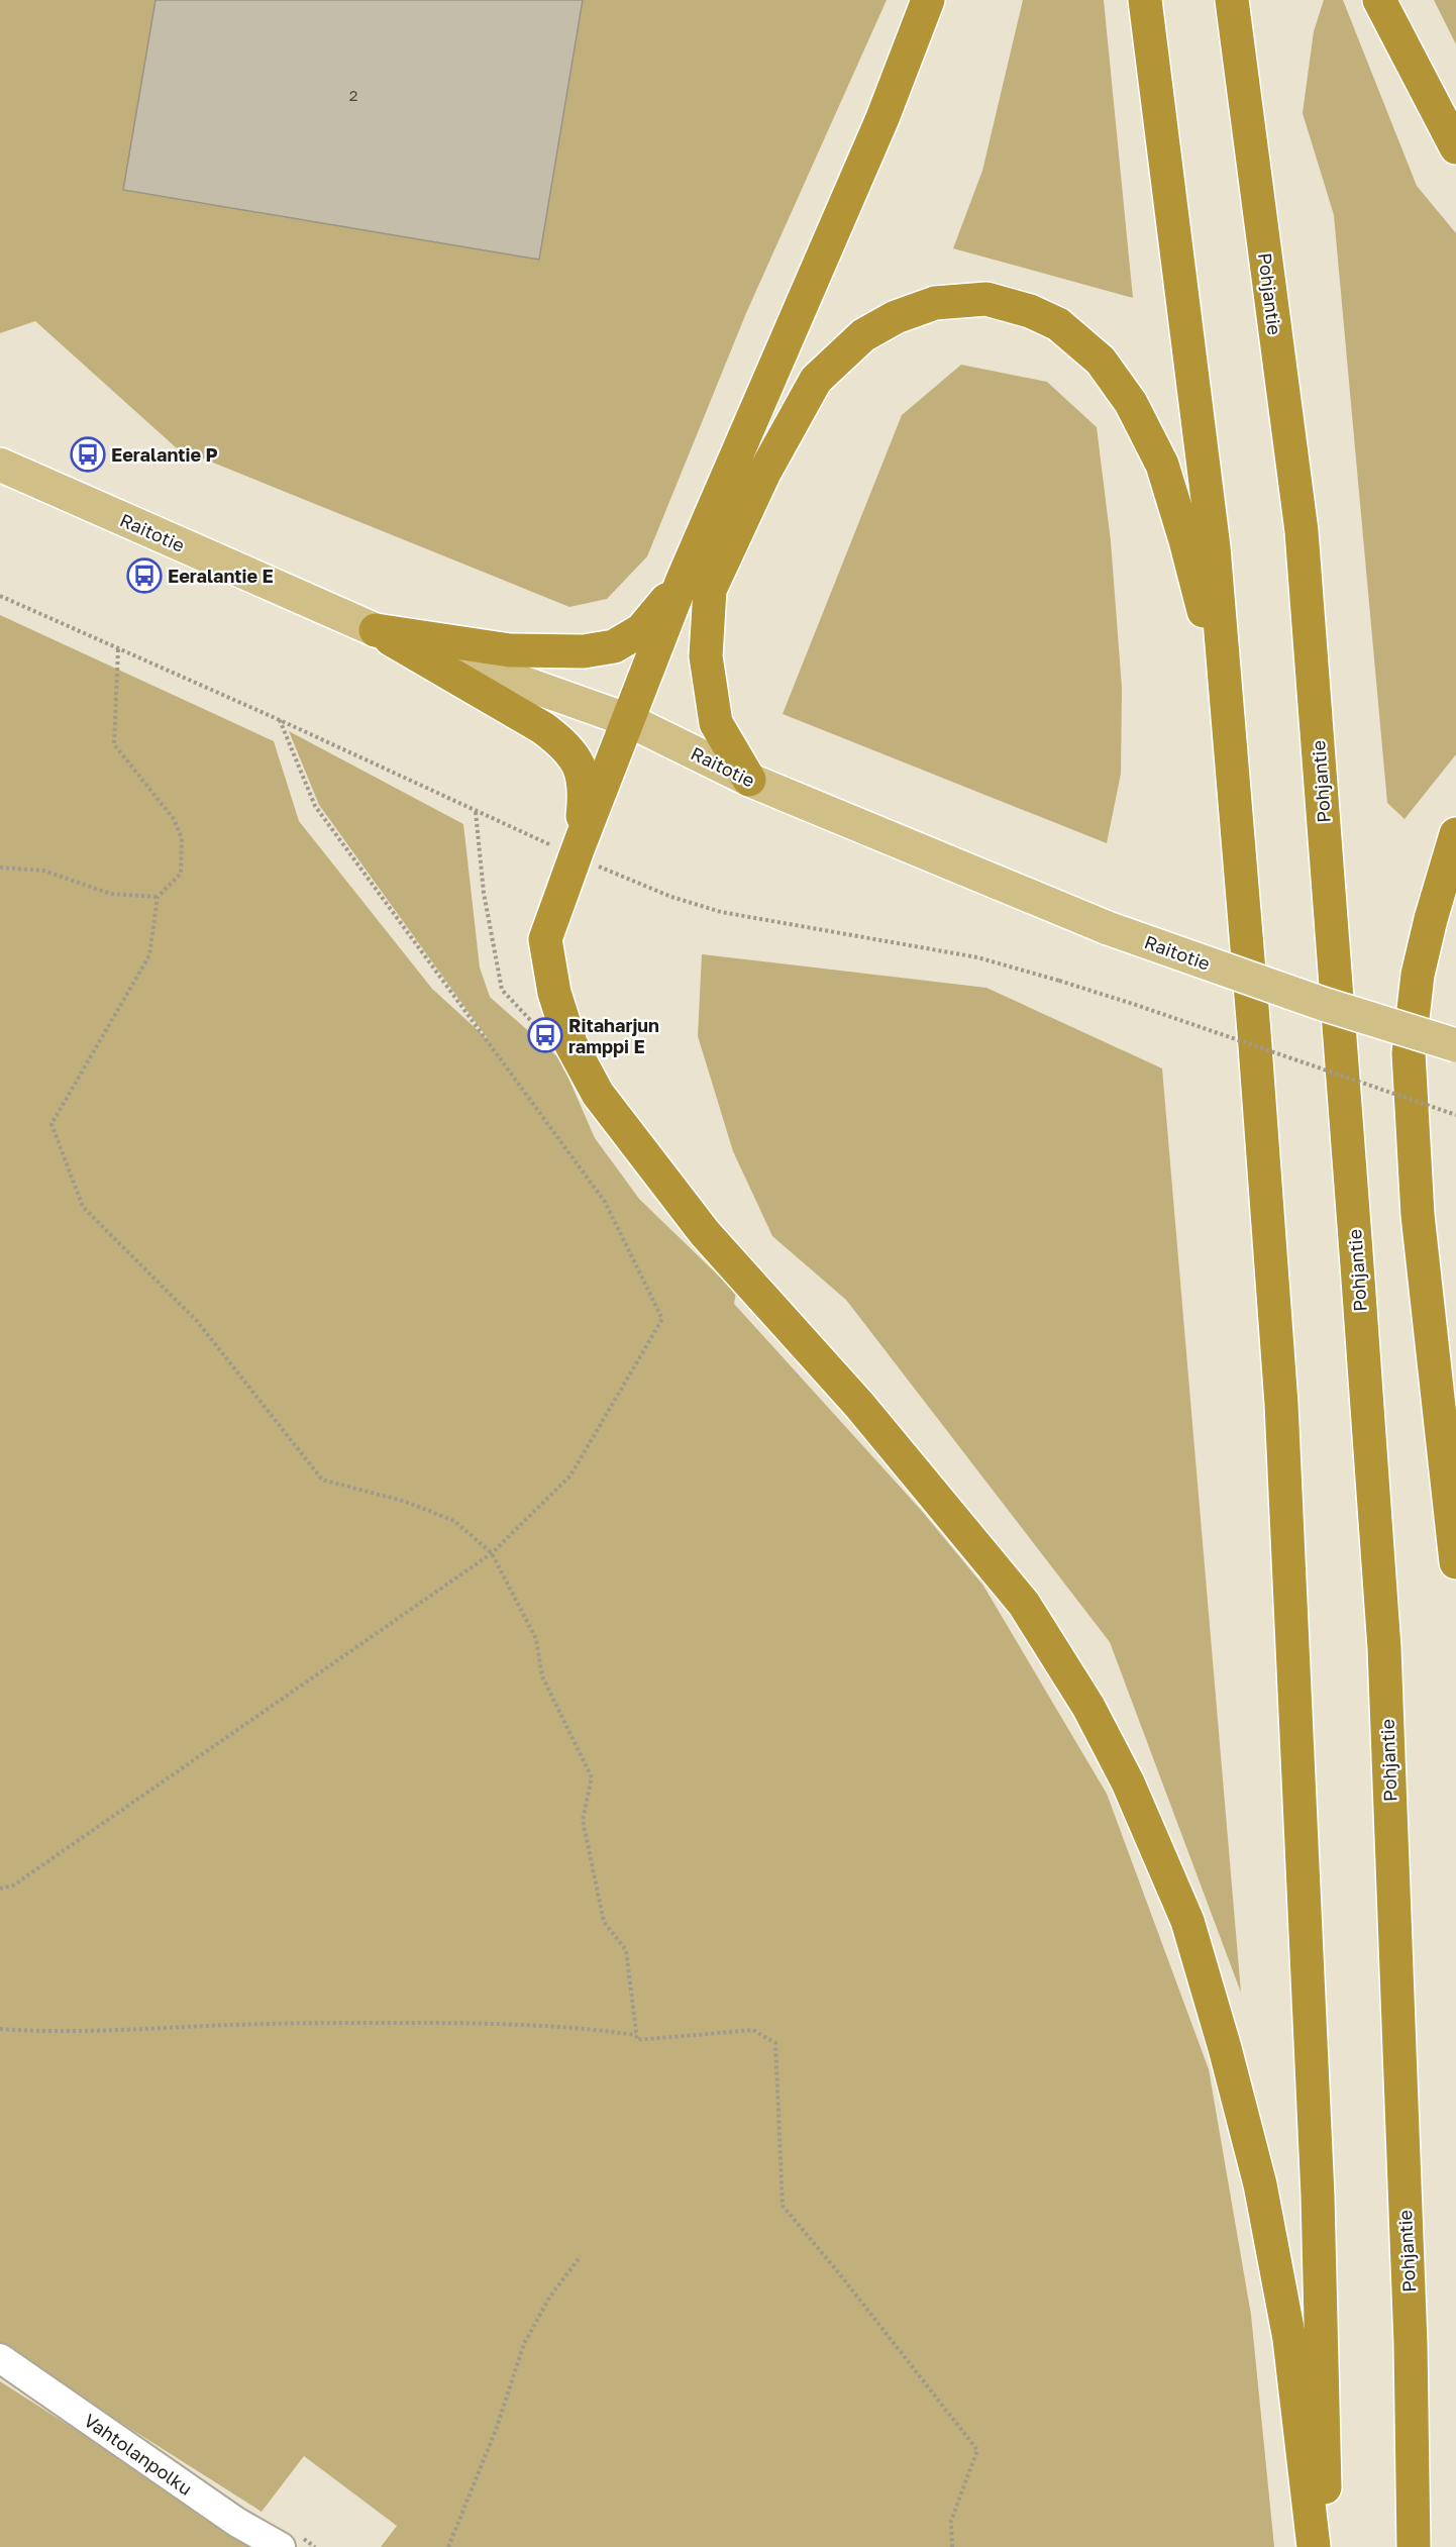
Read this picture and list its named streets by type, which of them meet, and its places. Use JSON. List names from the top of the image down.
{
  "streets": {
    "highway": ["Pohjantie"],
    "main road": ["Raitotie"],
    "street": ["Vahtolanpolku"]
  },
  "places": {
    "bus stop": ["Eeralantie P", "Eeralantie E", "Ritaharjun ramppi E"]
  },
  "house_numbers": ["2"]
}
